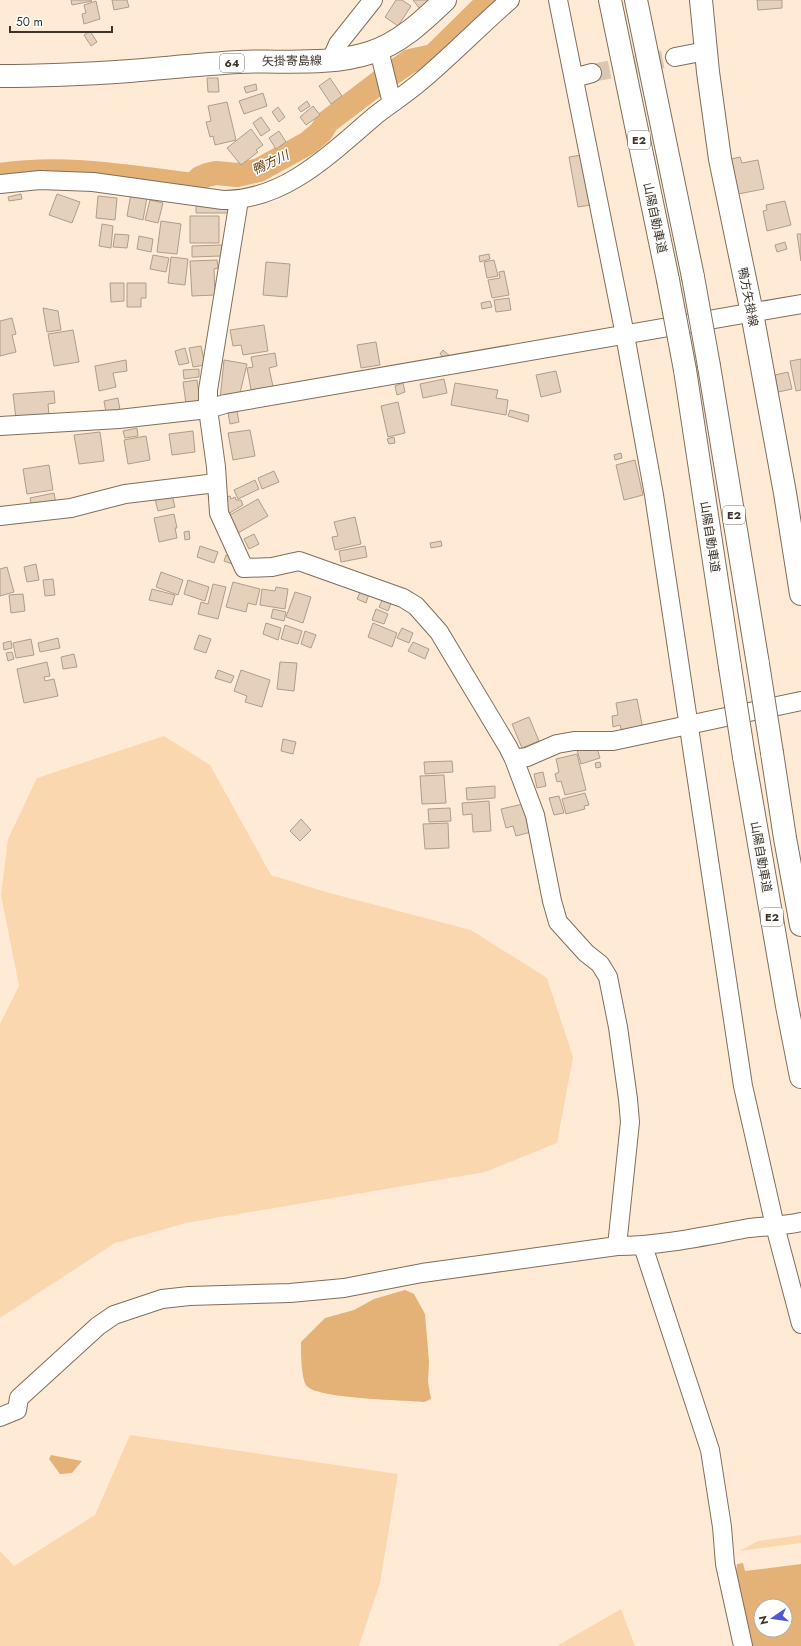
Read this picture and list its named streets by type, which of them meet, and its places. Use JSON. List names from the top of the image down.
{
  "streets": {
    "main road": [
      "矢掛寄島線",
      "64",
      "E2",
      "山陽自動車道",
      "鴨方矢掛線"
    ]
  },
  "water": ["鴨方川"],
  "scale_bar": "50 m",
  "north": "left"
}
